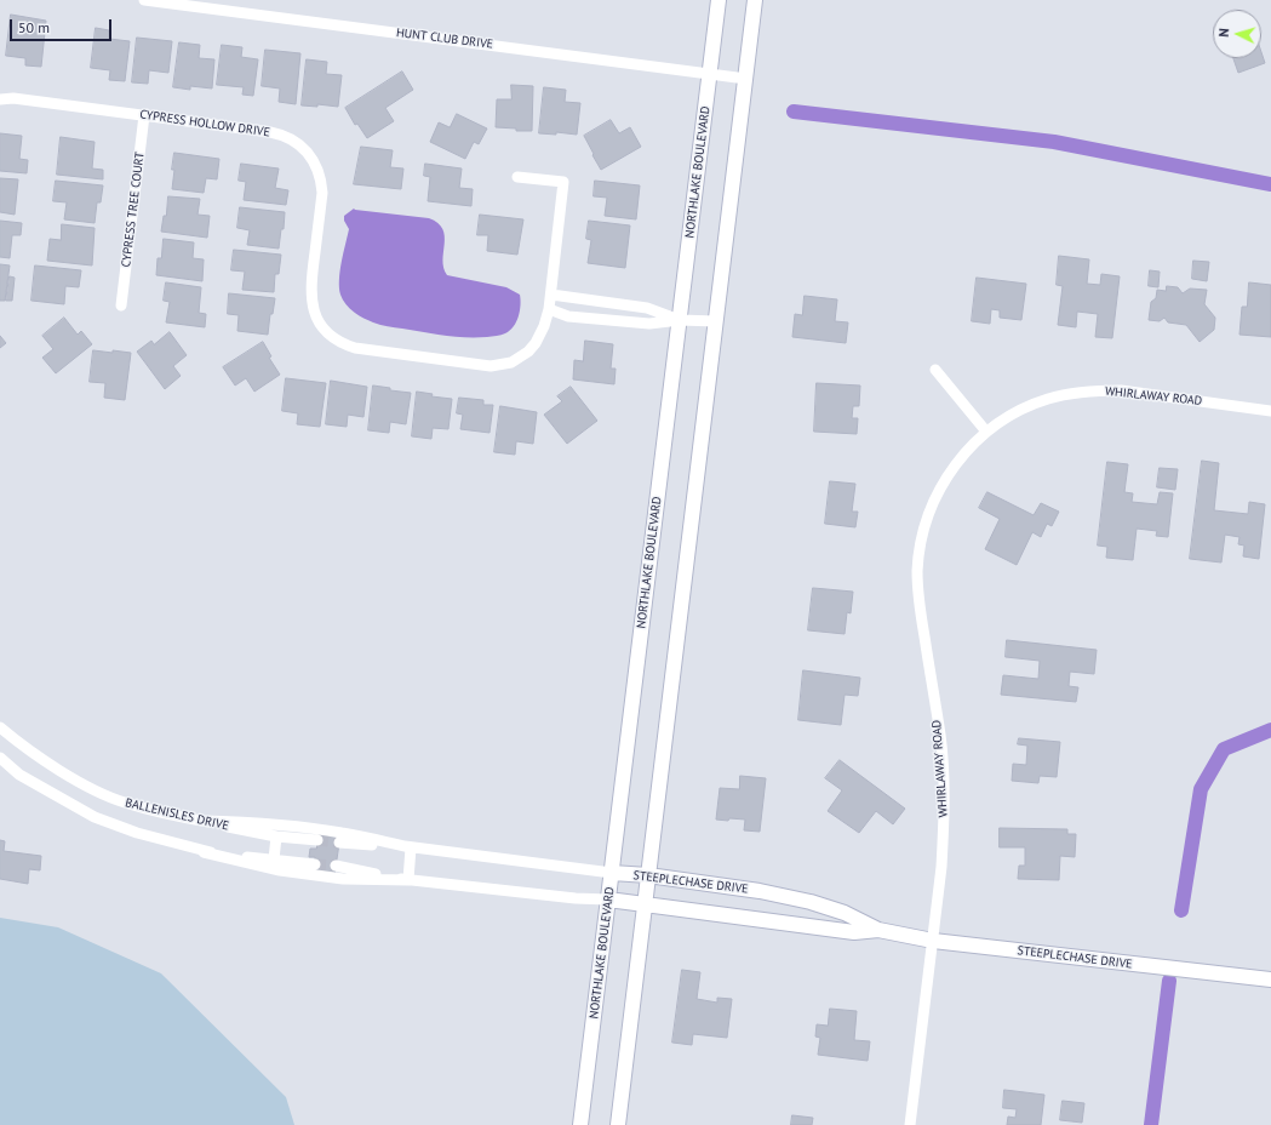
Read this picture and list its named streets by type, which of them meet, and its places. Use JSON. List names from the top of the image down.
{
  "streets": {
    "main road": ["NORTHLAKE BOULEVARD", "STEEPLECHASE DRIVE"],
    "street": [
      "HUNT CLUB DRIVE",
      "CYPRESS HOLLOW DRIVE",
      "CYPRESS TREE COURT",
      "WHIRLAWAY ROAD",
      "BALLENISLES DRIVE"
    ]
  },
  "crossings": [
    ["HUNT CLUB DRIVE", "NORTHLAKE BOULEVARD"],
    ["CYPRESS HOLLOW DRIVE", "CYPRESS TREE COURT"],
    ["NORTHLAKE BOULEVARD", "STEEPLECHASE DRIVE"],
    ["WHIRLAWAY ROAD", "STEEPLECHASE DRIVE"]
  ],
  "scale_bar": "50 m",
  "north": "left"
}
